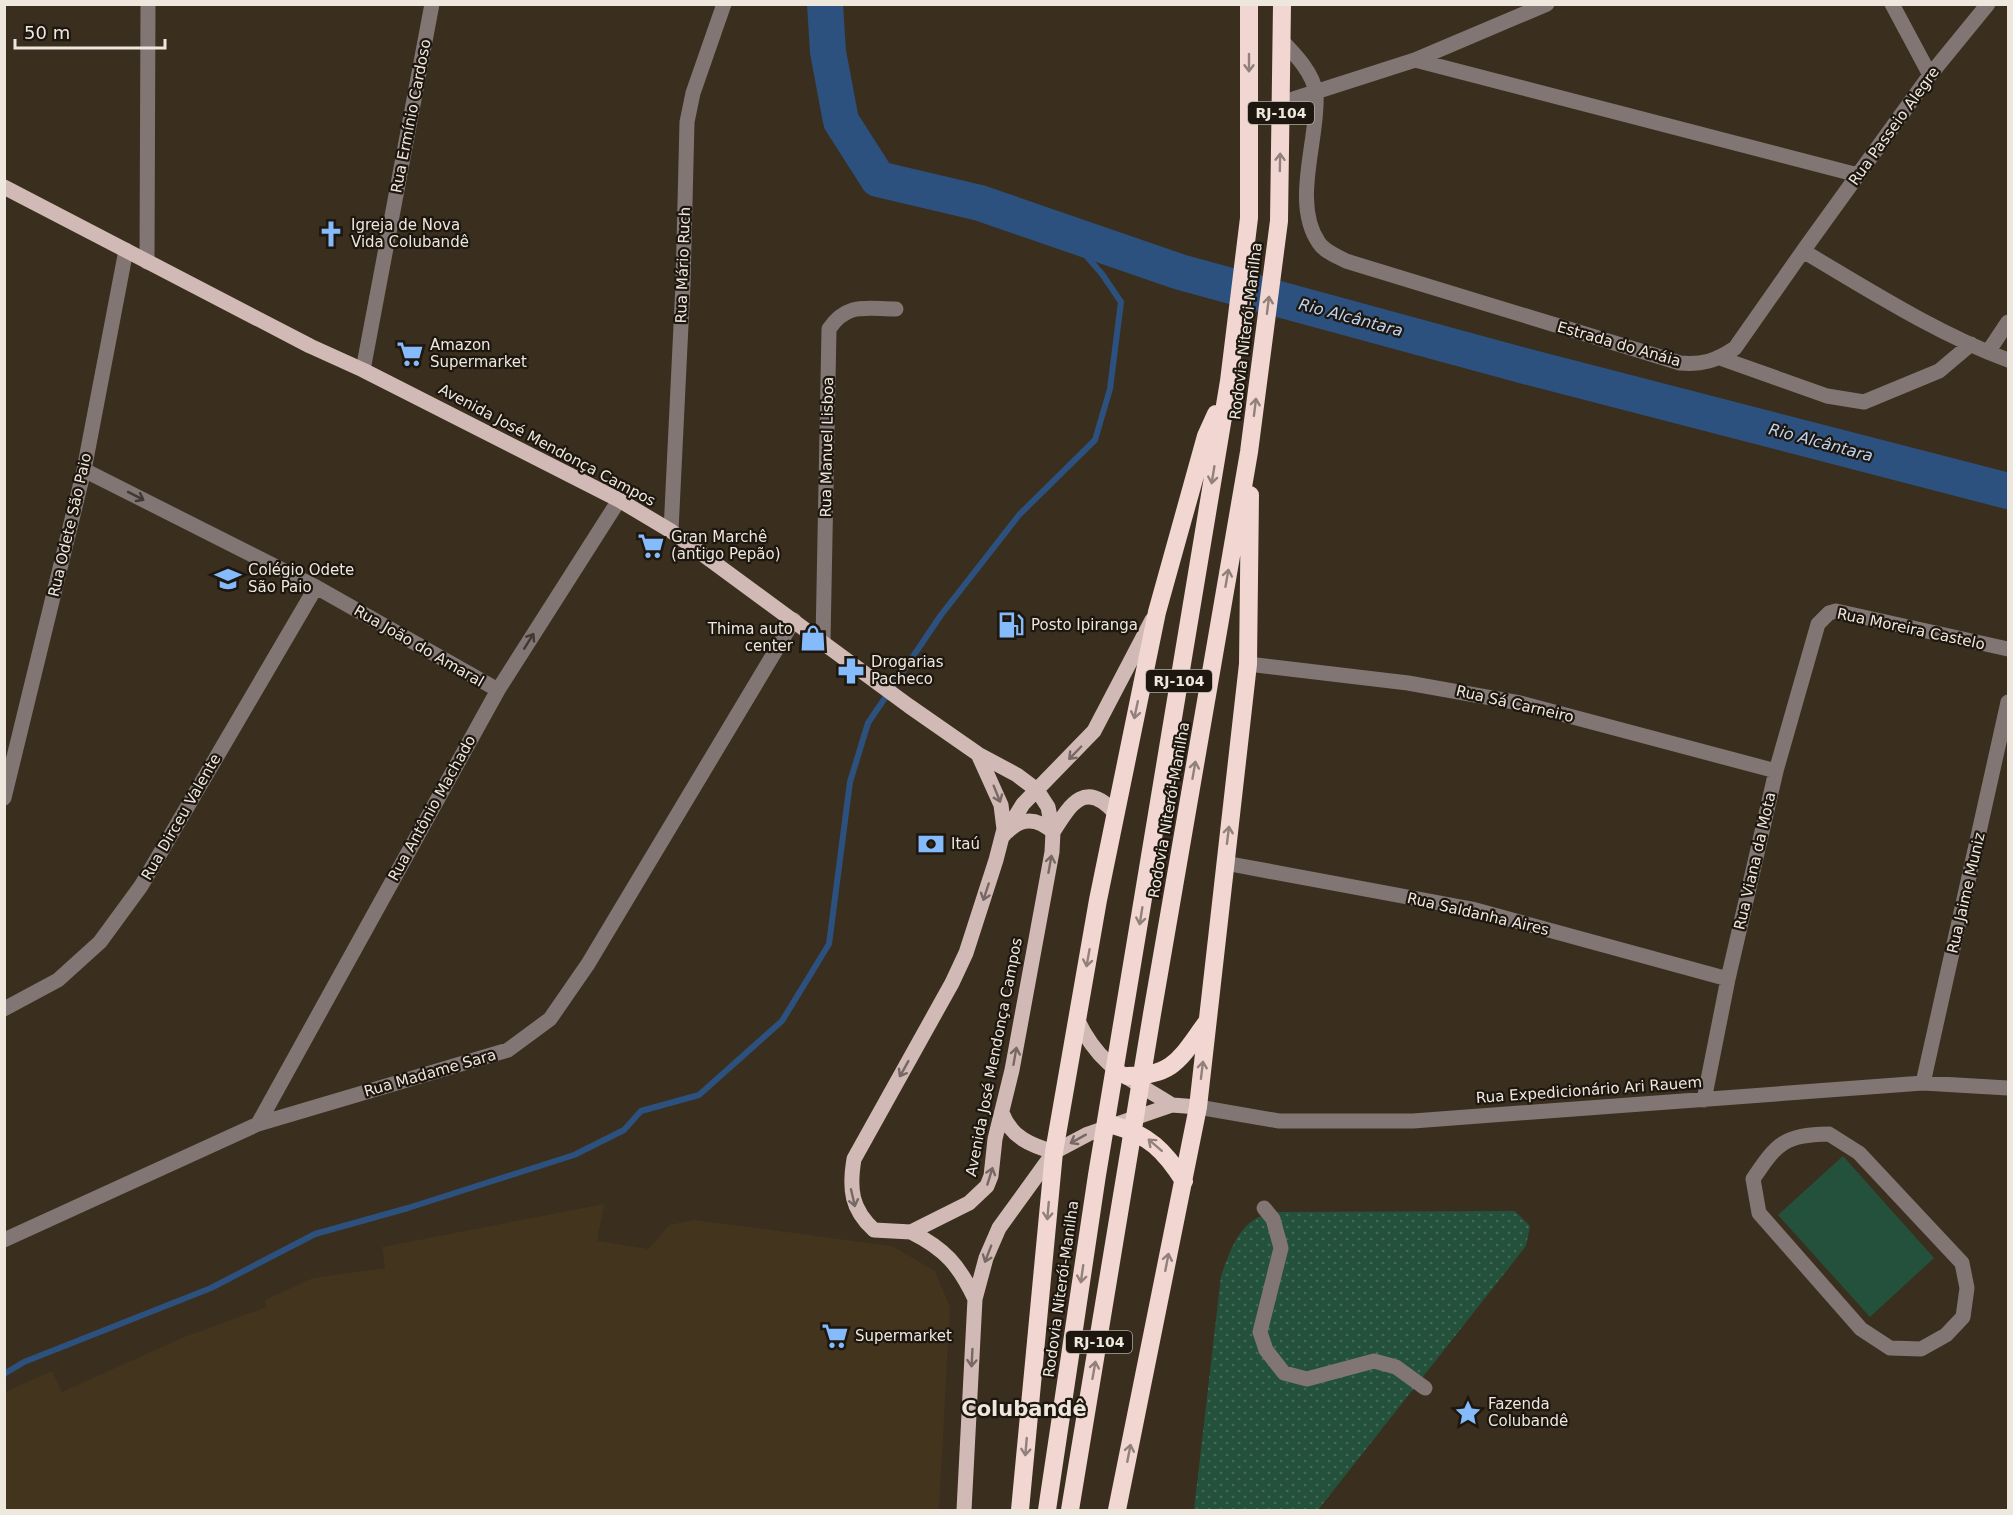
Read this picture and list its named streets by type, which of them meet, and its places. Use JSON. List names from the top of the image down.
{
  "streets": {
    "highway": ["RJ-104", "Rodovia Niterói-Manilha"],
    "main road": ["Avenida José Mendonça Campos", "Rua Expedicionário Ari Rauem"],
    "street": [
      "Rua Ermínio Cardoso",
      "Rua Passeio Alegre",
      "Rua Mário Ruch",
      "Estrada do Anáia",
      "Rua Manuel Lisboa",
      "Rua Odete São Paio",
      "Rua Moreira Castelo",
      "Rua João do Amaral",
      "Rua Sá Carneiro",
      "Rua Antônio Machado",
      "Rua Dirceu Valente",
      "Rua Viana da Mota",
      "Rua Jaime Muniz",
      "Rua Saldanha Aires",
      "Rua Madame Sara"
    ]
  },
  "crossings": [
    ["Rua Ermínio Cardoso", "Avenida José Mendonça Campos"],
    ["Rua Mário Ruch", "Avenida José Mendonça Campos"],
    ["Avenida José Mendonça Campos", "Rua Manuel Lisboa"],
    ["Avenida José Mendonça Campos", "Rua Odete São Paio"],
    ["Avenida José Mendonça Campos", "Rua Antônio Machado"],
    ["Avenida José Mendonça Campos", "Rua Madame Sara"],
    ["Rua Odete São Paio", "Rua João do Amaral"],
    ["Rua Moreira Castelo", "Rua Viana da Mota"],
    ["Rua João do Amaral", "Rua Antônio Machado"],
    ["Rua João do Amaral", "Rua Dirceu Valente"],
    ["Rua Sá Carneiro", "Rua Viana da Mota"],
    ["Rua Antônio Machado", "Rua Madame Sara"],
    ["Rua Viana da Mota", "Rua Saldanha Aires"],
    ["Rua Viana da Mota", "Rua Expedicionário Ari Rauem"],
    ["Rua Jaime Muniz", "Rua Expedicionário Ari Rauem"]
  ],
  "one_way": ["Rua João do Amaral"],
  "districts": ["Colubandê"],
  "water": ["Rio Alcântara"],
  "places": {
    "church": ["Igreja de Nova Vida Colubandê"],
    "supermarket": ["Amazon Supermarket", "Gran Marchê (antigo Pepão)", "Supermarket"],
    "school or university": ["Colégio Odete São Paio"],
    "fuel station": ["Posto Ipiranga"],
    "shop": ["Thima auto center"],
    "pharmacy": ["Drogarias Pacheco"],
    "bank": ["Itaú"],
    "place": ["Fazenda Colubandê"]
  },
  "scale_bar": "50 m"
}
